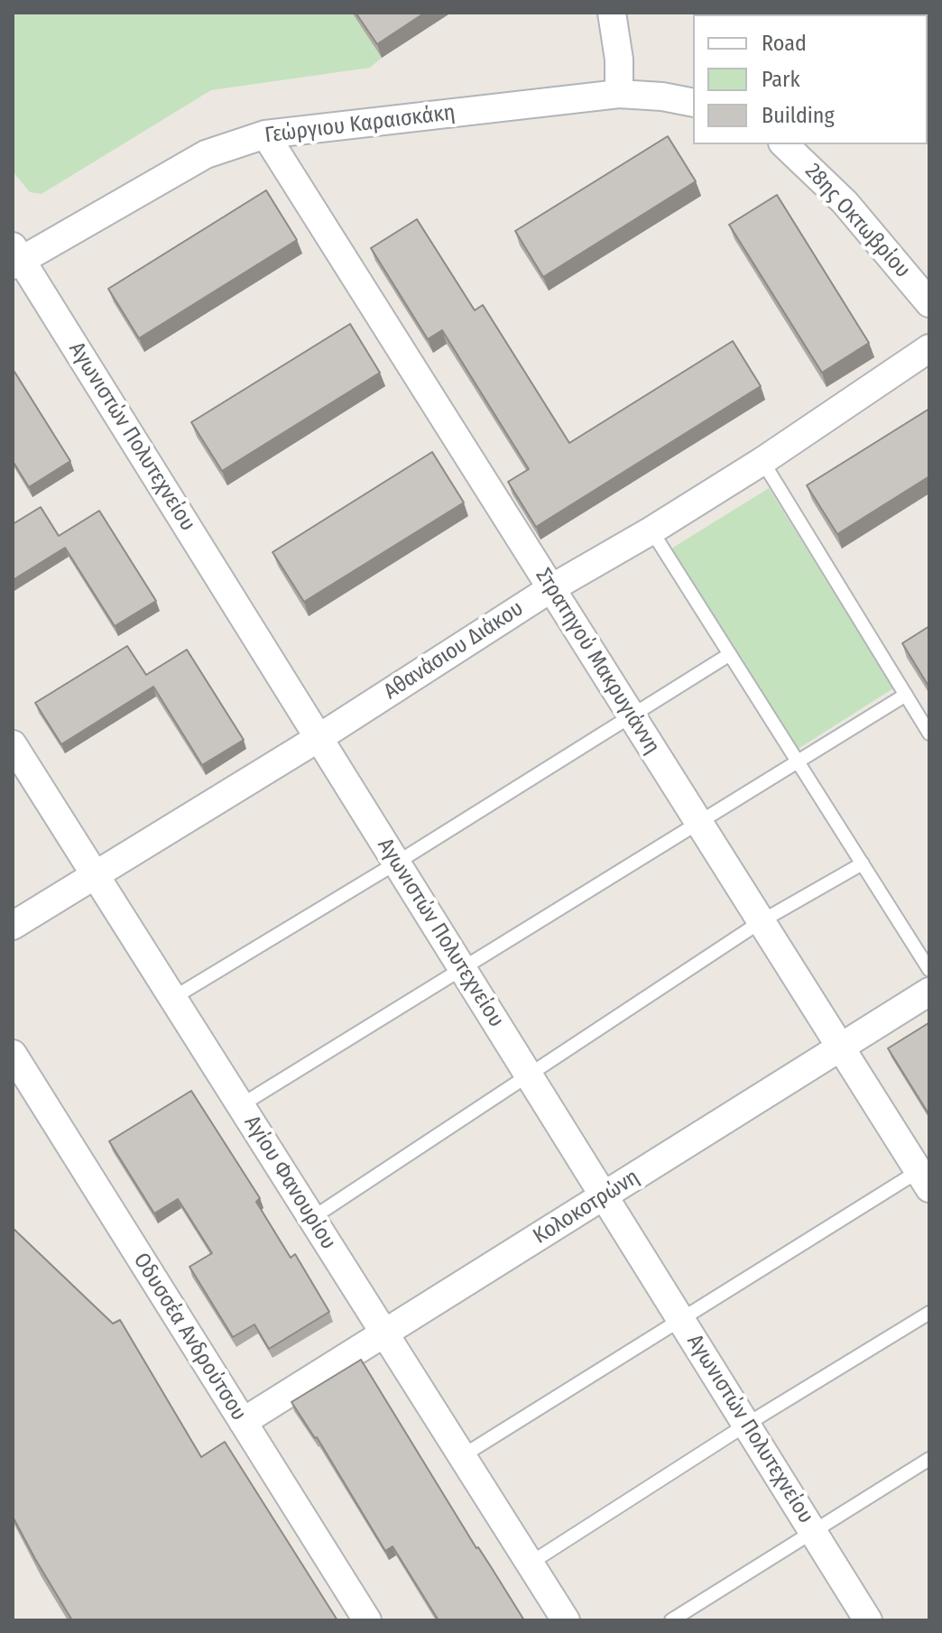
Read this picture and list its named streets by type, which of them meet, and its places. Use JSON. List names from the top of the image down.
{
  "streets": {
    "street": [
      "Γεώργιου Καραισκάκη",
      "28ης Οκτωβρίου",
      "Αγωνιστών Πολυτεχνείου",
      "Αθανάσιου Διάκου",
      "Στρατηγού Μακρυγιάννη",
      "Αγίου Φανουρίου",
      "Κολοκοτρώνη",
      "Οδυσσέα Ανδρούτσου"
    ]
  },
  "crossings": [
    ["Γεώργιου Καραισκάκη", "Αγωνιστών Πολυτεχνείου"],
    ["Γεώργιου Καραισκάκη", "Στρατηγού Μακρυγιάννη"],
    ["Αγωνιστών Πολυτεχνείου", "Αθανάσιου Διάκου"],
    ["Αγωνιστών Πολυτεχνείου", "Κολοκοτρώνη"],
    ["Αθανάσιου Διάκου", "Στρατηγού Μακρυγιάννη"],
    ["Αθανάσιου Διάκου", "Αγίου Φανουρίου"],
    ["Στρατηγού Μακρυγιάννη", "Κολοκοτρώνη"],
    ["Αγίου Φανουρίου", "Κολοκοτρώνη"],
    ["Κολοκοτρώνη", "Οδυσσέα Ανδρούτσου"]
  ],
  "legend": ["Road", "Park", "Building"]
}
